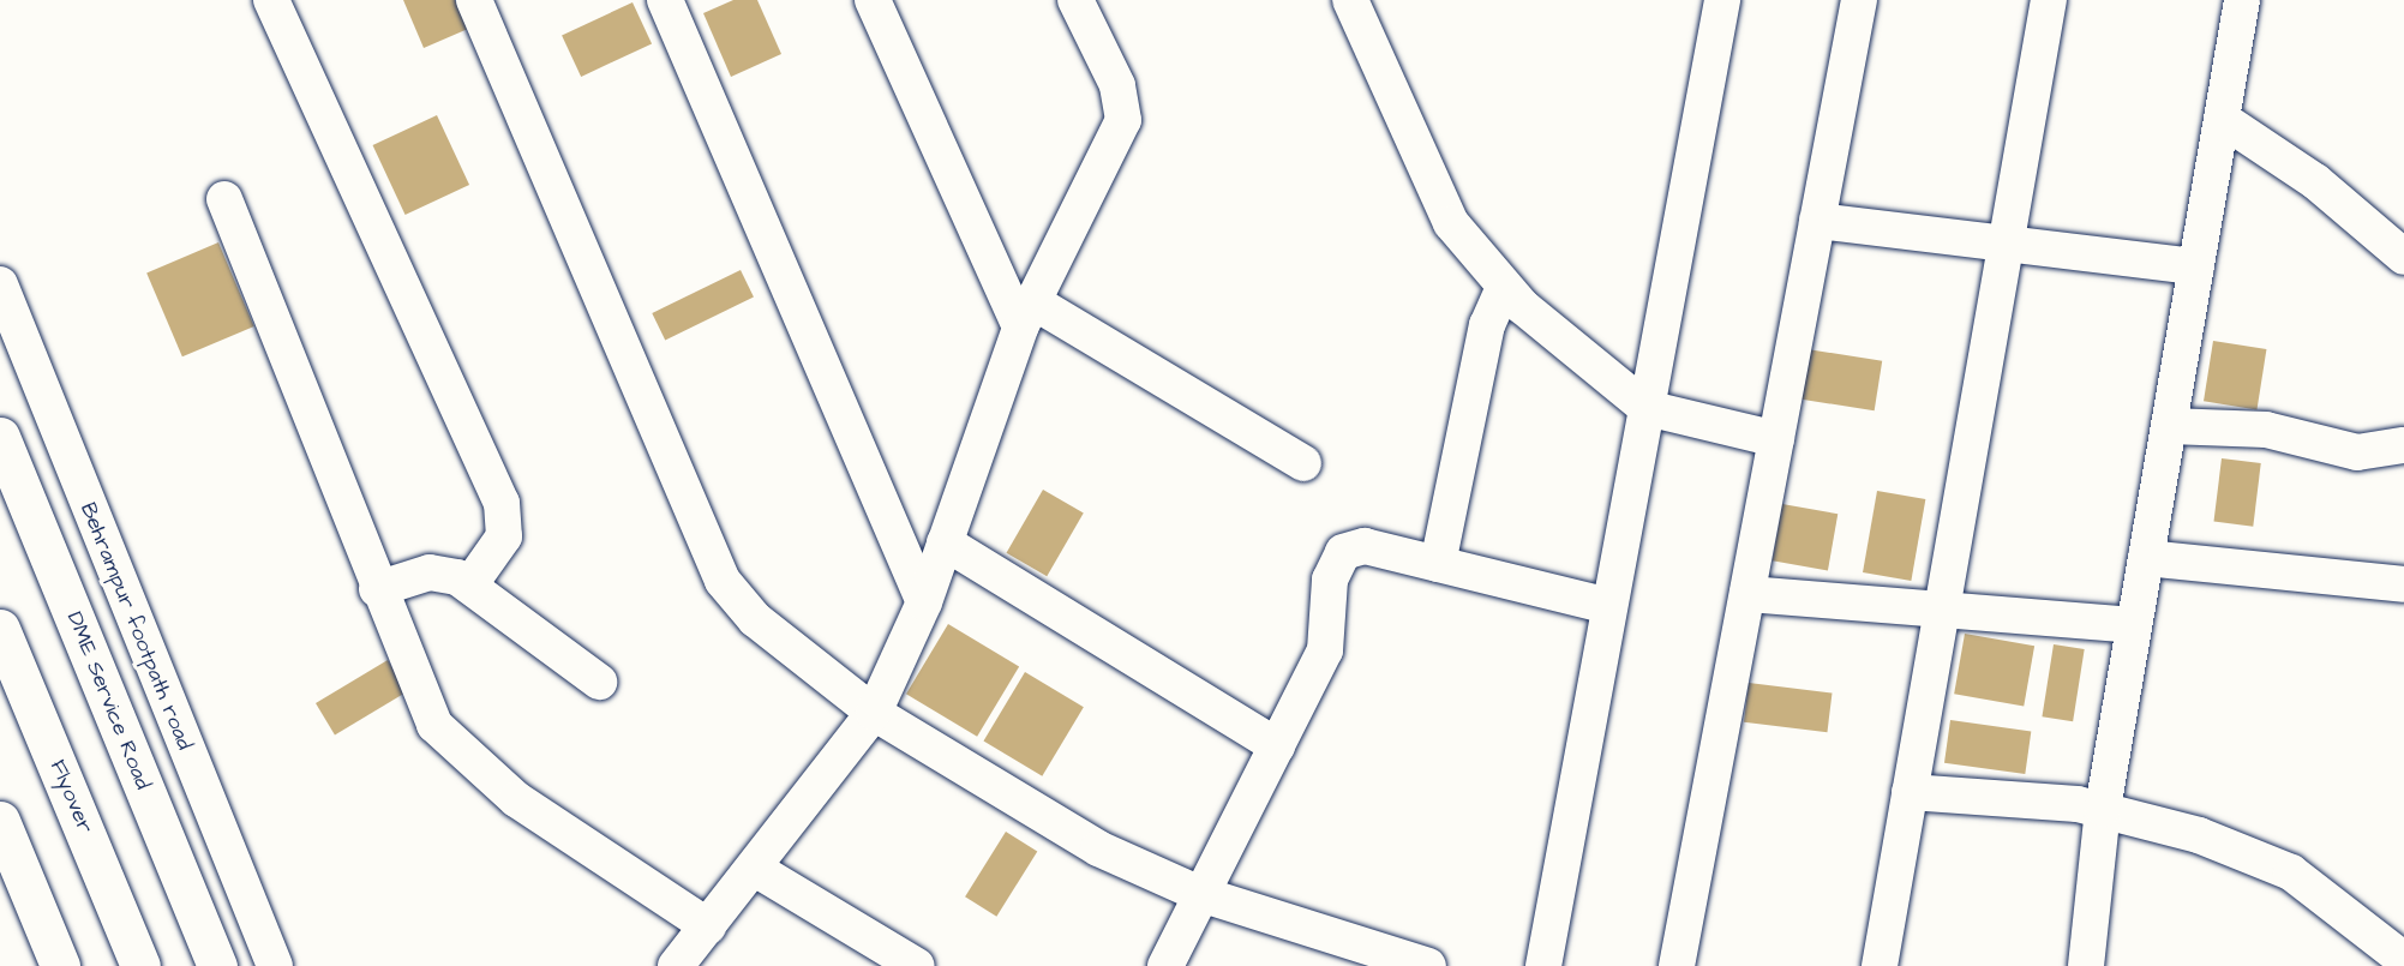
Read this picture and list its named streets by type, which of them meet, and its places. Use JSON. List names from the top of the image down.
{
  "streets": {
    "main road": ["DME Service Road", "Flyover"],
    "street": ["Behrampur footpath road"]
  }
}
